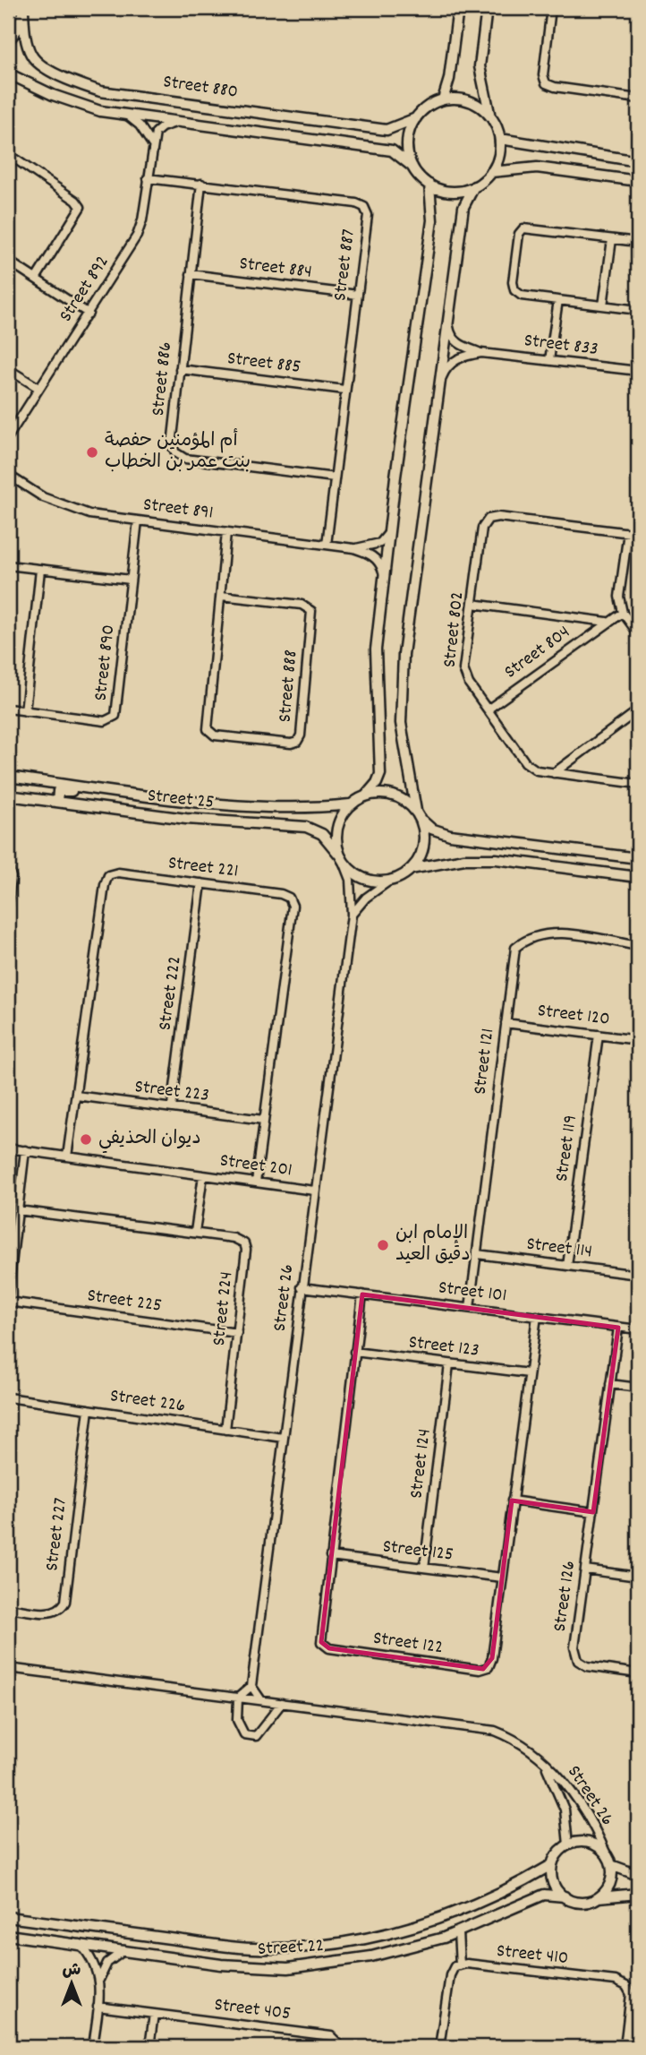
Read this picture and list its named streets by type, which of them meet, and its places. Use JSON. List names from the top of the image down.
{
  "streets": {
    "street": [
      "Street 880",
      "Street 887",
      "Street 884",
      "Street 892",
      "Street 833",
      "Street 885",
      "Street 886",
      "Street 891",
      "Street 802",
      "Street 804",
      "Street 890",
      "Street 888",
      "Street 25",
      "Street 221",
      "Street 222",
      "Street 120",
      "Street 121",
      "Street 223",
      "Street 119",
      "Street 201",
      "Street 114",
      "Street 101",
      "Street 26",
      "Street 225",
      "Street 224",
      "Street 123",
      "Street 226",
      "Street 124",
      "Street 227",
      "Street 125",
      "Street 126",
      "Street 122",
      "Street 22",
      "Street 410",
      "Street 405"
    ]
  },
  "crossings": [
    ["Street 887", "Street 884"],
    ["Street 887", "Street 892"],
    ["Street 887", "Street 885"],
    ["Street 887", "Street 886"],
    ["Street 887", "Street 891"],
    ["Street 884", "Street 886"],
    ["Street 885", "Street 886"],
    ["Street 891", "Street 890"],
    ["Street 891", "Street 888"],
    ["Street 802", "Street 804"],
    ["Street 25", "Street 26"],
    ["Street 221", "Street 222"],
    ["Street 221", "Street 223"],
    ["Street 221", "Street 201"],
    ["Street 222", "Street 223"],
    ["Street 120", "Street 121"],
    ["Street 120", "Street 119"],
    ["Street 121", "Street 114"],
    ["Street 121", "Street 101"],
    ["Street 119", "Street 114"],
    ["Street 201", "Street 26"],
    ["Street 101", "Street 26"],
    ["Street 101", "Street 126"],
    ["Street 101", "Street 122"],
    ["Street 26", "Street 226"],
    ["Street 26", "Street 22"],
    ["Street 225", "Street 224"],
    ["Street 224", "Street 226"],
    ["Street 123", "Street 124"],
    ["Street 123", "Street 122"],
    ["Street 226", "Street 227"],
    ["Street 124", "Street 125"],
    ["Street 125", "Street 122"]
  ],
  "places": ["أم المؤمنين حفصة بنت عمر بن الخطاب", "ديوان الحذيفي", "الإمام ابن دقيق العيد"],
  "north": "top"
}
